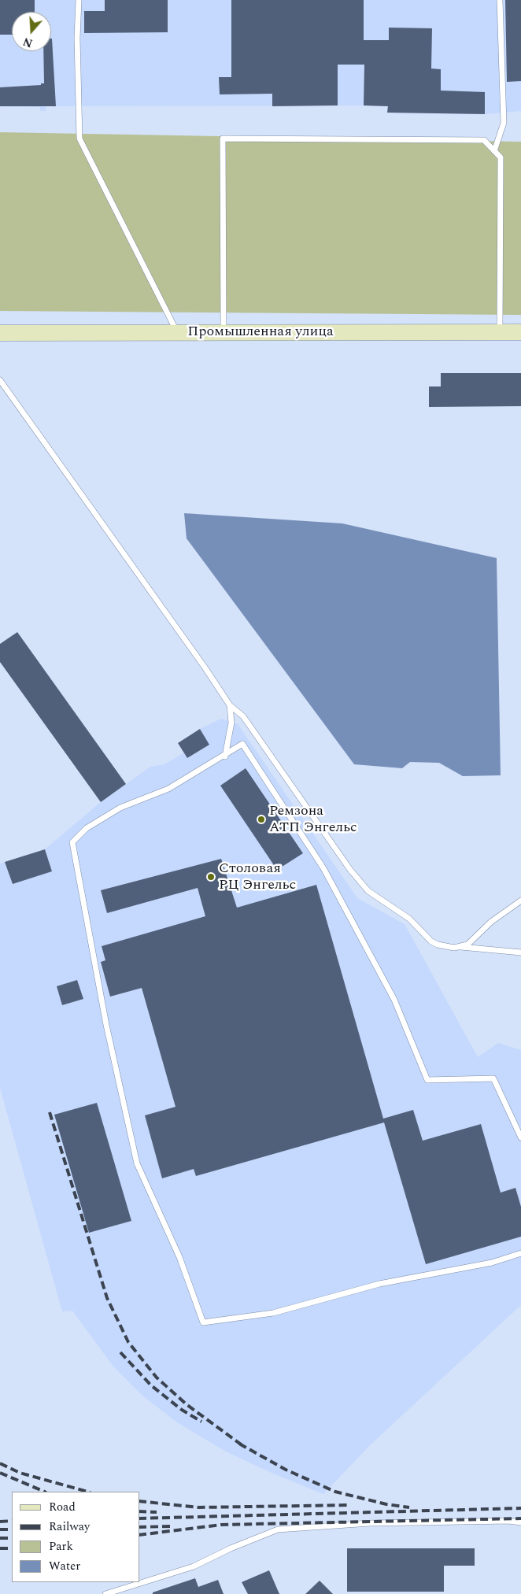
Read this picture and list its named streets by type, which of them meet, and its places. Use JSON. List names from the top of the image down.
{
  "streets": {
    "street": ["Промышленная улица"]
  },
  "places": ["Ремзона АТП Энгельс", "Столовая РЦ Энгельс"],
  "legend": [
    "Road",
    "Railway",
    "Park",
    "Water"
  ],
  "north": "bottom"
}
